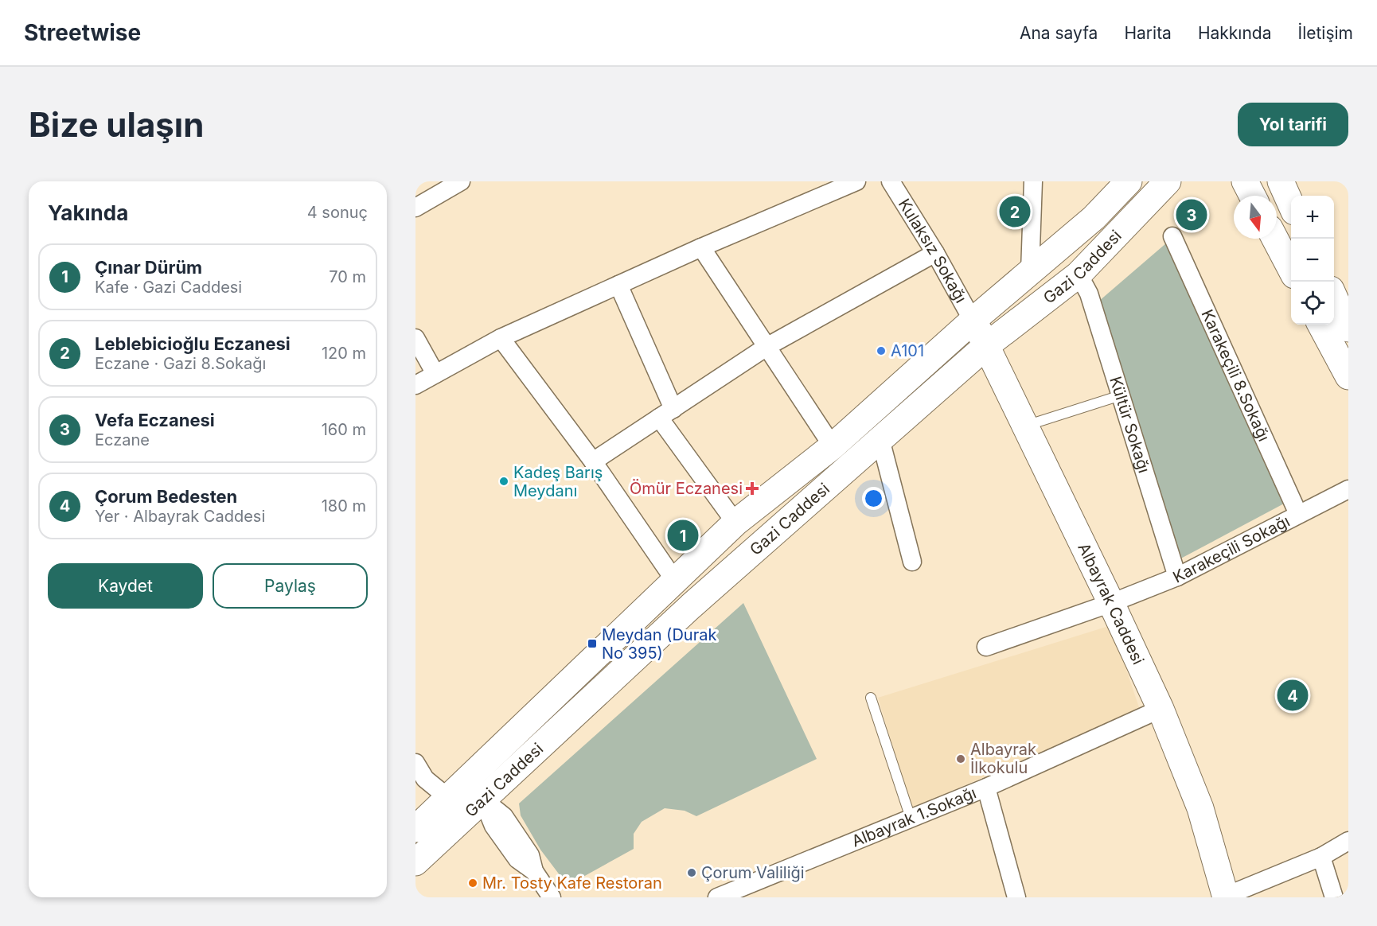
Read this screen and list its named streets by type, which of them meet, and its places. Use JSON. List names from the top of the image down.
{
  "streets": {
    "street": [
      "Kulaksız Sokağı",
      "Gazi Caddesi",
      "Karakeçili 8.Sokağı",
      "Kültür Sokağı",
      "Karakeçili Sokağı",
      "Albayrak Caddesi",
      "Albayrak 1.Sokağı"
    ]
  },
  "crossings": [
    ["Kulaksız Sokağı", "Gazi Caddesi"],
    ["Kulaksız Sokağı", "Albayrak Caddesi"],
    ["Gazi Caddesi", "Kültür Sokağı"],
    ["Gazi Caddesi", "Albayrak Caddesi"],
    ["Karakeçili 8.Sokağı", "Karakeçili Sokağı"],
    ["Kültür Sokağı", "Karakeçili Sokağı"],
    ["Karakeçili Sokağı", "Albayrak Caddesi"],
    ["Albayrak Caddesi", "Albayrak 1.Sokağı"]
  ],
  "places": {
    "other": [
      "A101",
      "Kadeş Barış Meydanı",
      "Albayrak İlkokulu",
      "Çorum Valiliği",
      "Mr. Tosty Kafe Restoran"
    ],
    "health": ["Ömür Eczanesi"],
    "transit": ["Meydan (Durak No 395)"]
  },
  "north": "bottom",
  "page": {
    "header": "Streetwise",
    "nav": [
      "Ana sayfa",
      "Harita",
      "Hakkında",
      "İletişim"
    ],
    "buttons": [
      "Yol tarifi",
      ["Kaydet", "Paylaş"]
    ],
    "title": "Bize ulaşın",
    "heading": ["Yakında", "4 sonuç"],
    "pins": [
      "2",
      "3",
      "1",
      "4"
    ],
    "map_buttons": ["+", "−"],
    "list": [
      {
        "mark": "1",
        "name": "Çınar Dürüm",
        "note": "Kafe · Gazi Caddesi",
        "value": "70 m"
      },
      {
        "mark": "2",
        "name": "Leblebicioğlu Eczanesi",
        "note": "Eczane · Gazi 8.Sokağı",
        "value": "120 m"
      },
      {
        "mark": "3",
        "name": "Vefa Eczanesi",
        "note": "Eczane",
        "value": "160 m"
      },
      {
        "mark": "4",
        "name": "Çorum Bedesten",
        "note": "Yer · Albayrak Caddesi",
        "value": "180 m"
      }
    ]
  }
}
